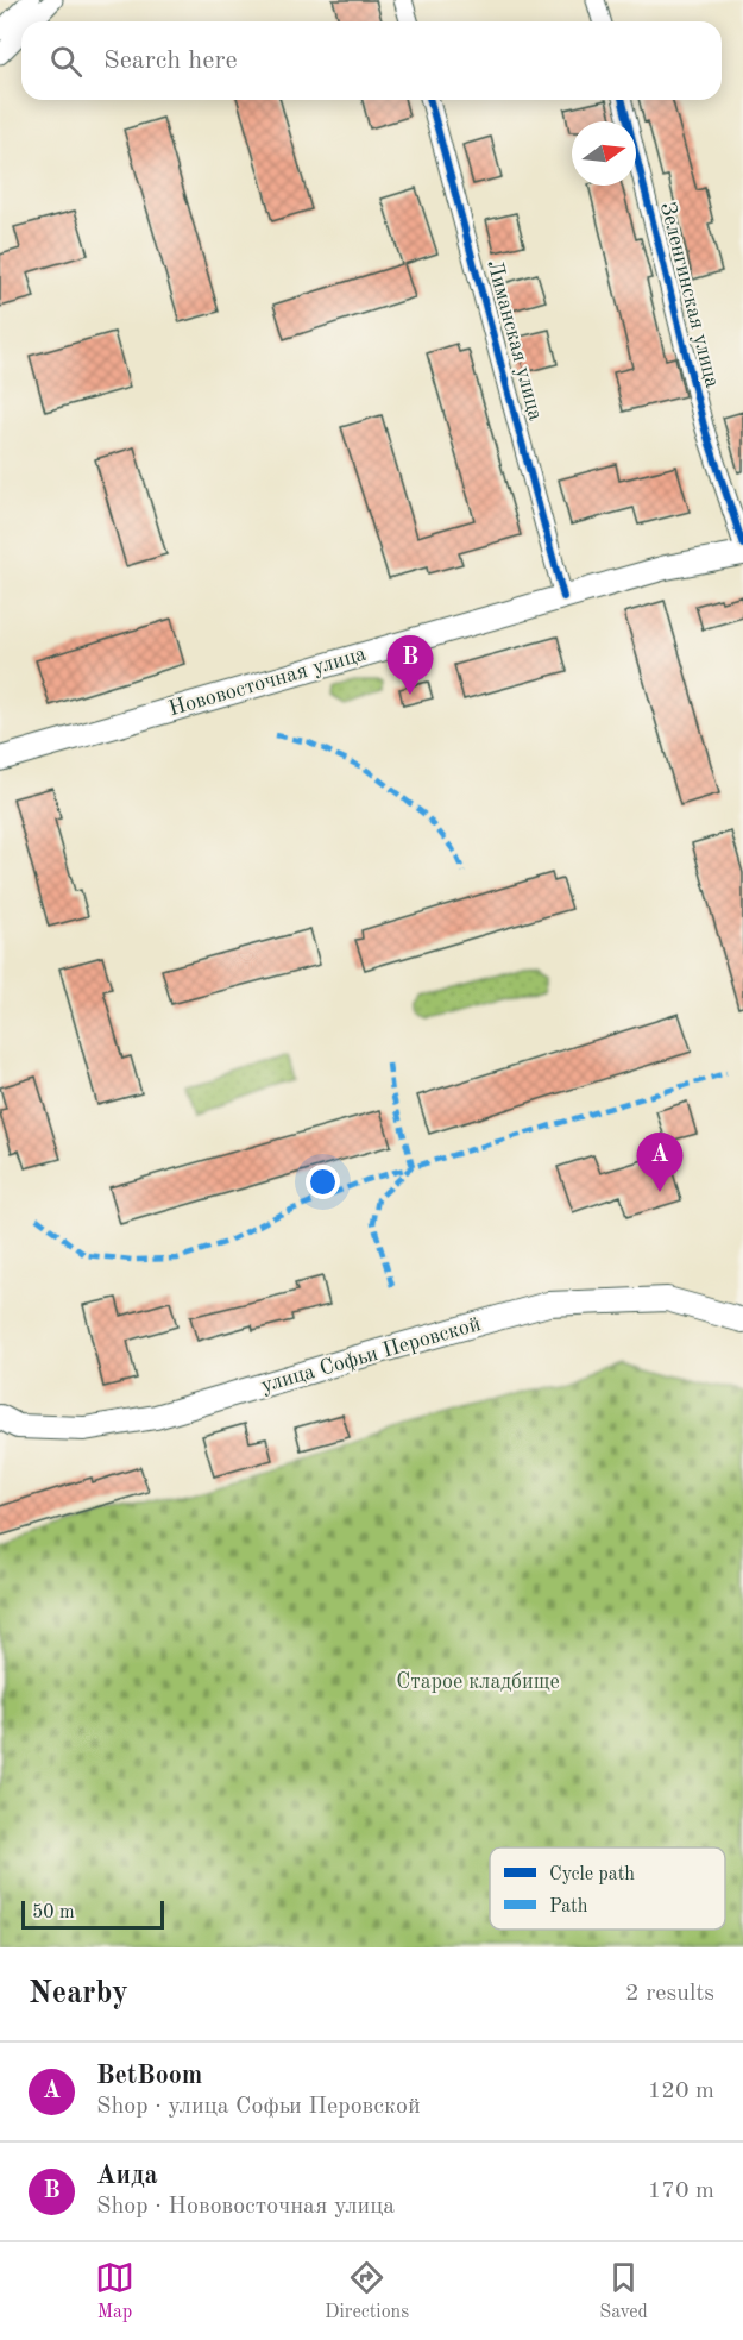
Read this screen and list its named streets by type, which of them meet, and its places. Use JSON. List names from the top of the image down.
{
  "streets": {
    "main road": ["Нововосточная улица", "улица Софьи Перовской"],
    "street": ["Зеленгинская улица", "Лиманская улица"]
  },
  "crossings": [
    ["Лиманская улица", "Нововосточная улица"]
  ],
  "parks": ["Старое кладбище"],
  "legend": ["Cycle path", "Path"],
  "scale_bar": "50 m",
  "north": "right",
  "page": {
    "search": "Search here",
    "pins": ["B", "A"],
    "scale": "50 m",
    "heading": ["Nearby", "2 results"],
    "list": [
      {
        "mark": "A",
        "name": "BetBoom",
        "note": "Shop · улица Софьи Перовской",
        "value": "120 m"
      },
      {
        "mark": "B",
        "name": "Аида",
        "note": "Shop · Нововосточная улица",
        "value": "170 m"
      }
    ],
    "nav": ["Map", "Directions", "Saved"]
  }
}
